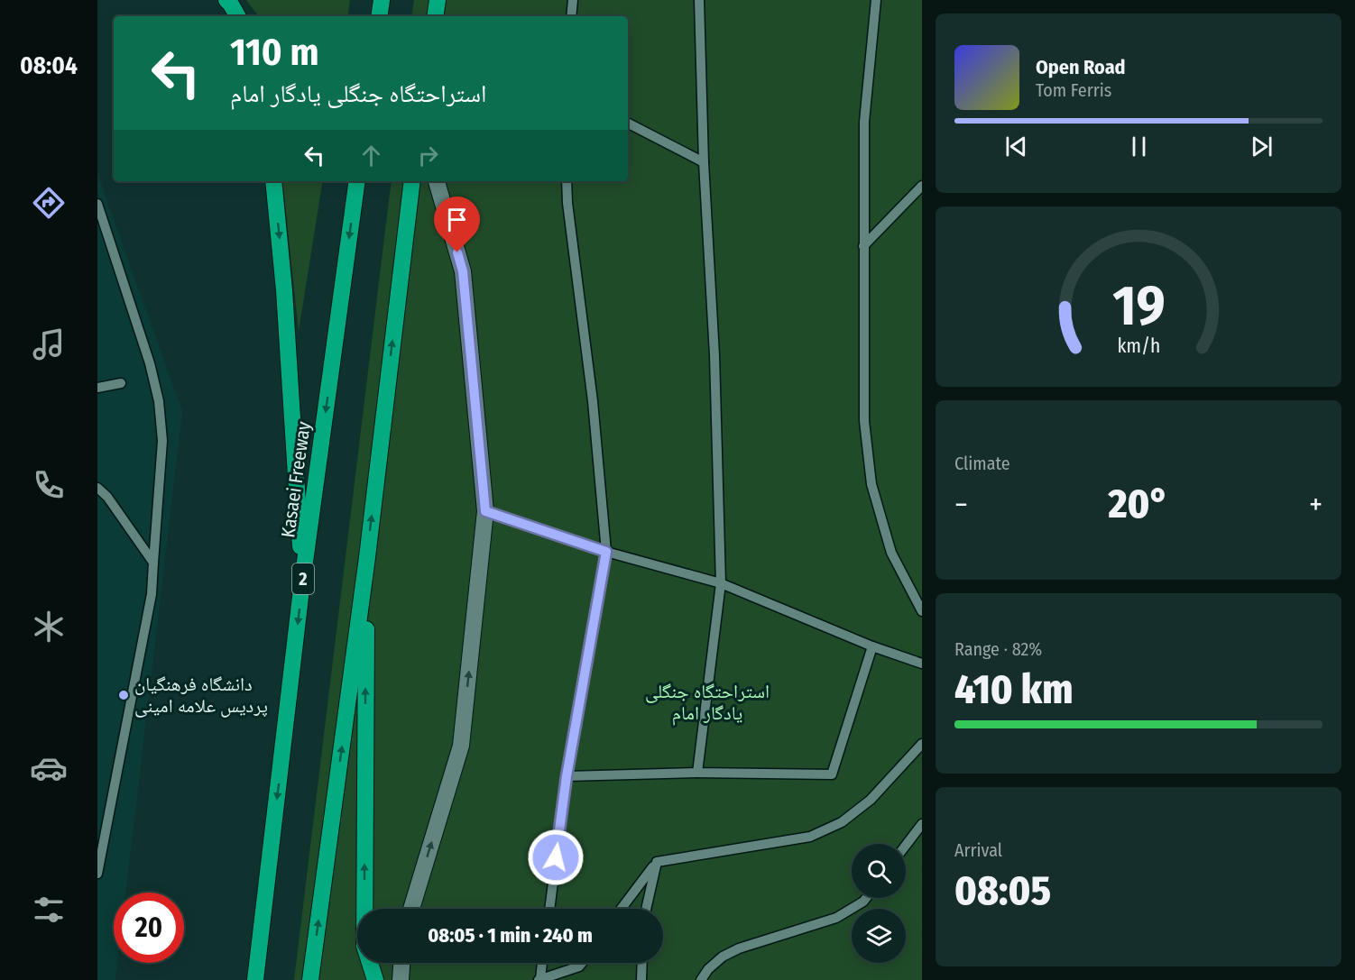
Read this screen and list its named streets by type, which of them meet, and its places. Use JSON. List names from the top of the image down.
{
  "streets": {
    "highway": ["Kasaei Freeway", "2"]
  },
  "parks": ["استراحتگاه جنگلی یادگار امام"],
  "places": ["دانشگاه فرهنگیان پردیس علامه امینی"],
  "page": {
    "tabs": "08:04",
    "turn": ["110 m", "استراحتگاه جنگلی یادگار امام"],
    "song": ["Open Road", "Tom Ferris"],
    "tile": [
      "Climate",
      ["Range · 82%", "410 km"],
      ["Arrival", "08:05"]
    ],
    "heat": ["−", "20°", "+"],
    "limit": "20",
    "trip": "08:05 · 1 min · 240 m",
    "gauge": ["19", "km/h"]
  }
}
